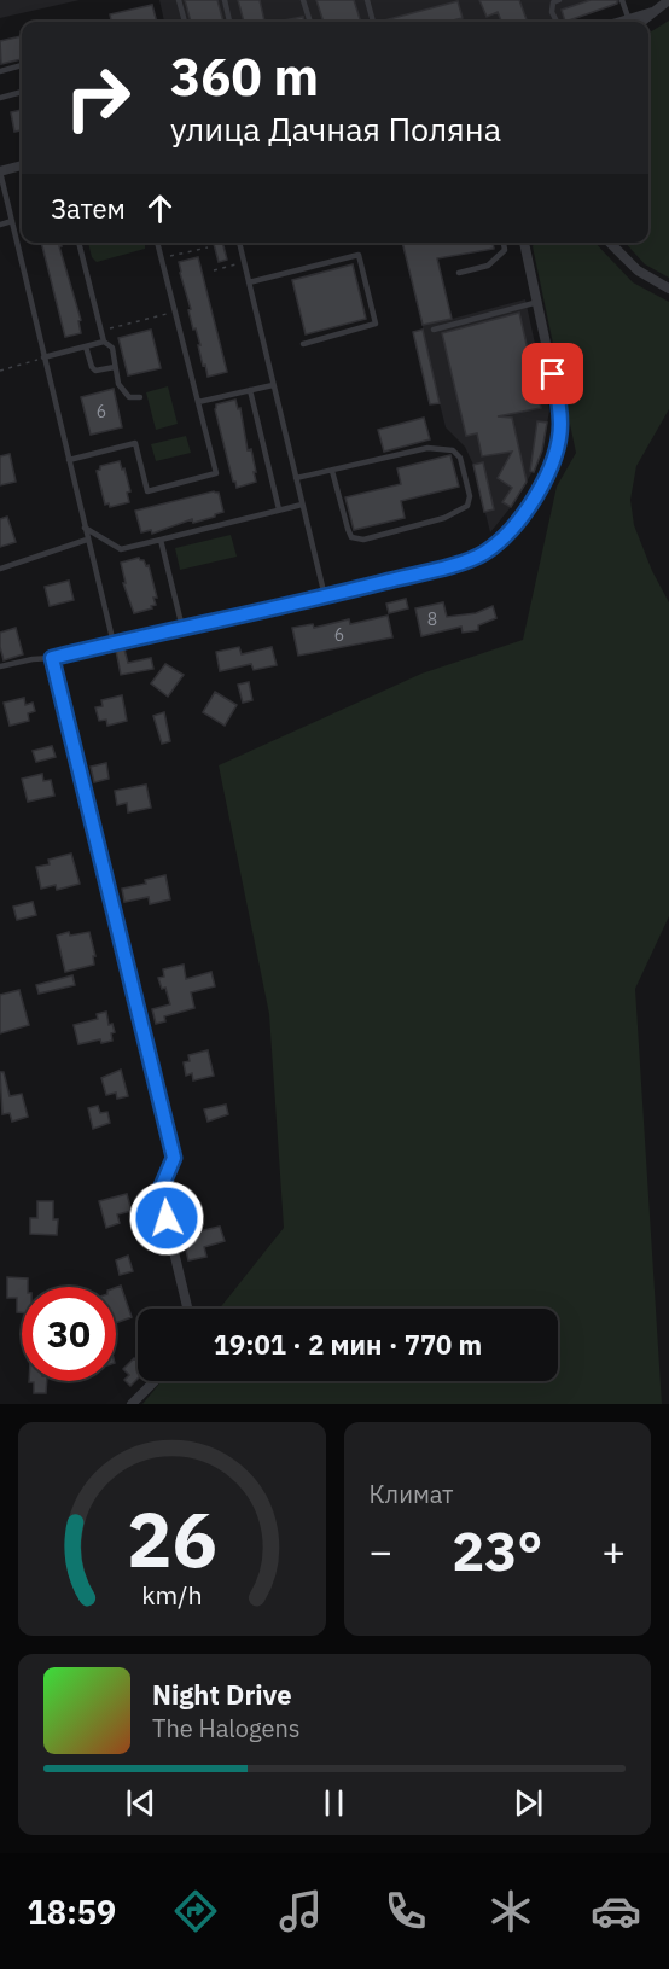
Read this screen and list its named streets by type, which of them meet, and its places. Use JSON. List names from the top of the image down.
{
  "house_numbers": ["6", "8", "6"],
  "page": {
    "turn": ["360 m", "улица Дачная Поляна"],
    "then": "Затем",
    "limit": "30",
    "trip": "19:01 · 2 мин · 770 m",
    "tile": "Климат",
    "heat": ["−", "23°", "+"],
    "song": ["Night Drive", "The Halogens"],
    "tabs": "18:59",
    "gauge": ["26", "km/h"]
  }
}
